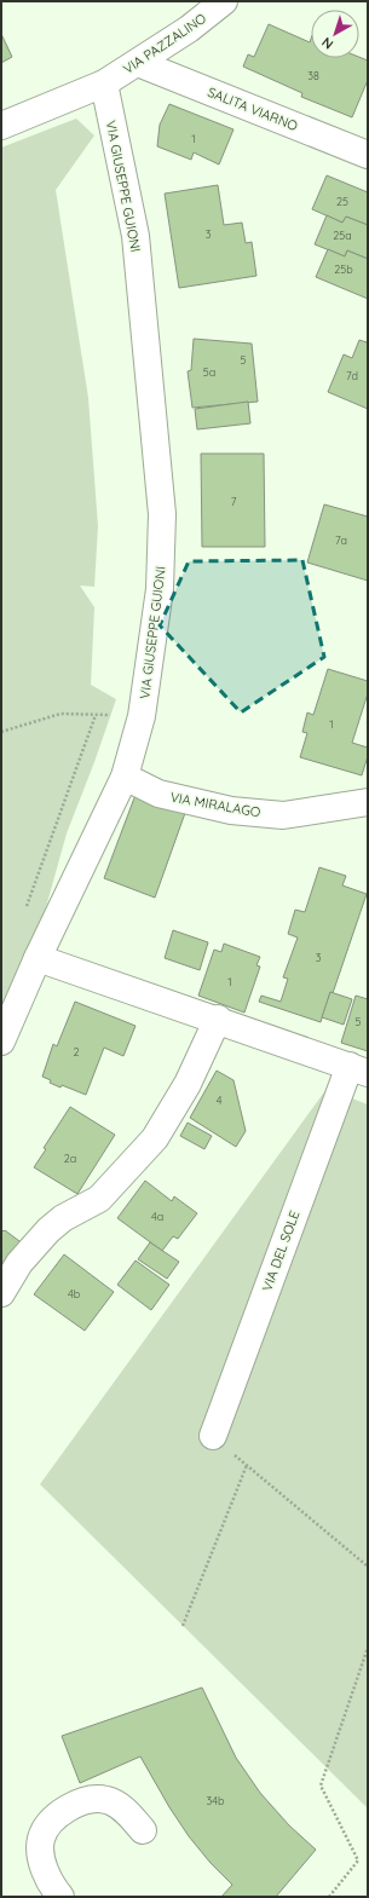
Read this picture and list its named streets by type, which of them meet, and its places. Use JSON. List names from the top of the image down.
{
  "streets": {
    "street": [
      "VIA PAZZALINO",
      "SALITA VIARNO",
      "VIA GIUSEPPE GUIONI",
      "VIA MIRALAGO",
      "VIA DEL SOLE"
    ]
  },
  "crossings": [
    ["VIA PAZZALINO", "SALITA VIARNO"],
    ["VIA PAZZALINO", "VIA GIUSEPPE GUIONI"],
    ["VIA GIUSEPPE GUIONI", "VIA MIRALAGO"],
    ["VIA GIUSEPPE GUIONI", "VIA DEL SOLE"]
  ],
  "house_numbers": [
    "38",
    "1",
    "25",
    "3",
    "25a",
    "25b",
    "5",
    "5a",
    "7d",
    "7",
    "7a",
    "1",
    "3",
    "1",
    "5",
    "2",
    "4",
    "2a",
    "4a",
    "4b",
    "34b"
  ],
  "north": "bottom left"
}
